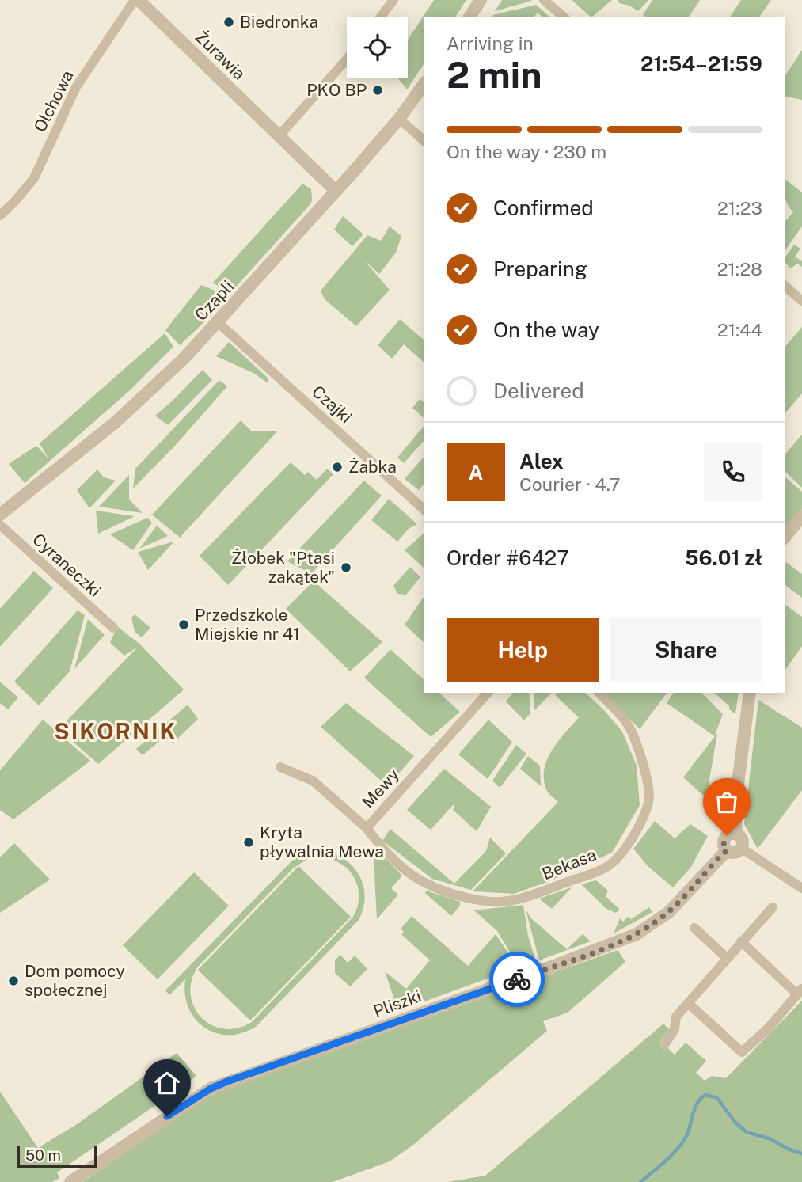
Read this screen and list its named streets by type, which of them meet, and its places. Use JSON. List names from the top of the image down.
{
  "streets": {
    "street": [
      "Żurawia",
      "Olchowa",
      "Czapli",
      "Czajki",
      "Cyraneczki",
      "Mewy",
      "Bekasa",
      "Pliszki"
    ]
  },
  "crossings": [
    ["Żurawia", "Olchowa"],
    ["Żurawia", "Czapli"],
    ["Czapli", "Czajki"],
    ["Mewy", "Bekasa"]
  ],
  "districts": ["SIKORNIK"],
  "places": [
    "Biedronka",
    "PKO BP",
    "Żabka",
    "Żłobek \"Ptasi zakątek\"",
    "Przedszkole Miejskie nr 41",
    "Kryta pływalnia Mewa",
    "Dom pomocy społecznej"
  ],
  "scale_bar": "50 m",
  "page": {
    "heading": ["2 min", "Arriving in", "21:54–21:59"],
    "panel": [
      "Alex",
      "Courier · 4.7",
      "Order #6427",
      "56.01 zł"
    ],
    "bar": "On the way · 230 m",
    "list": [
      ["Confirmed", "21:23"],
      ["Preparing", "21:28"],
      ["On the way", "21:44"],
      "Delivered"
    ],
    "round": "A",
    "buttons": ["Help", "Share"],
    "scale": "50 m"
  }
}
